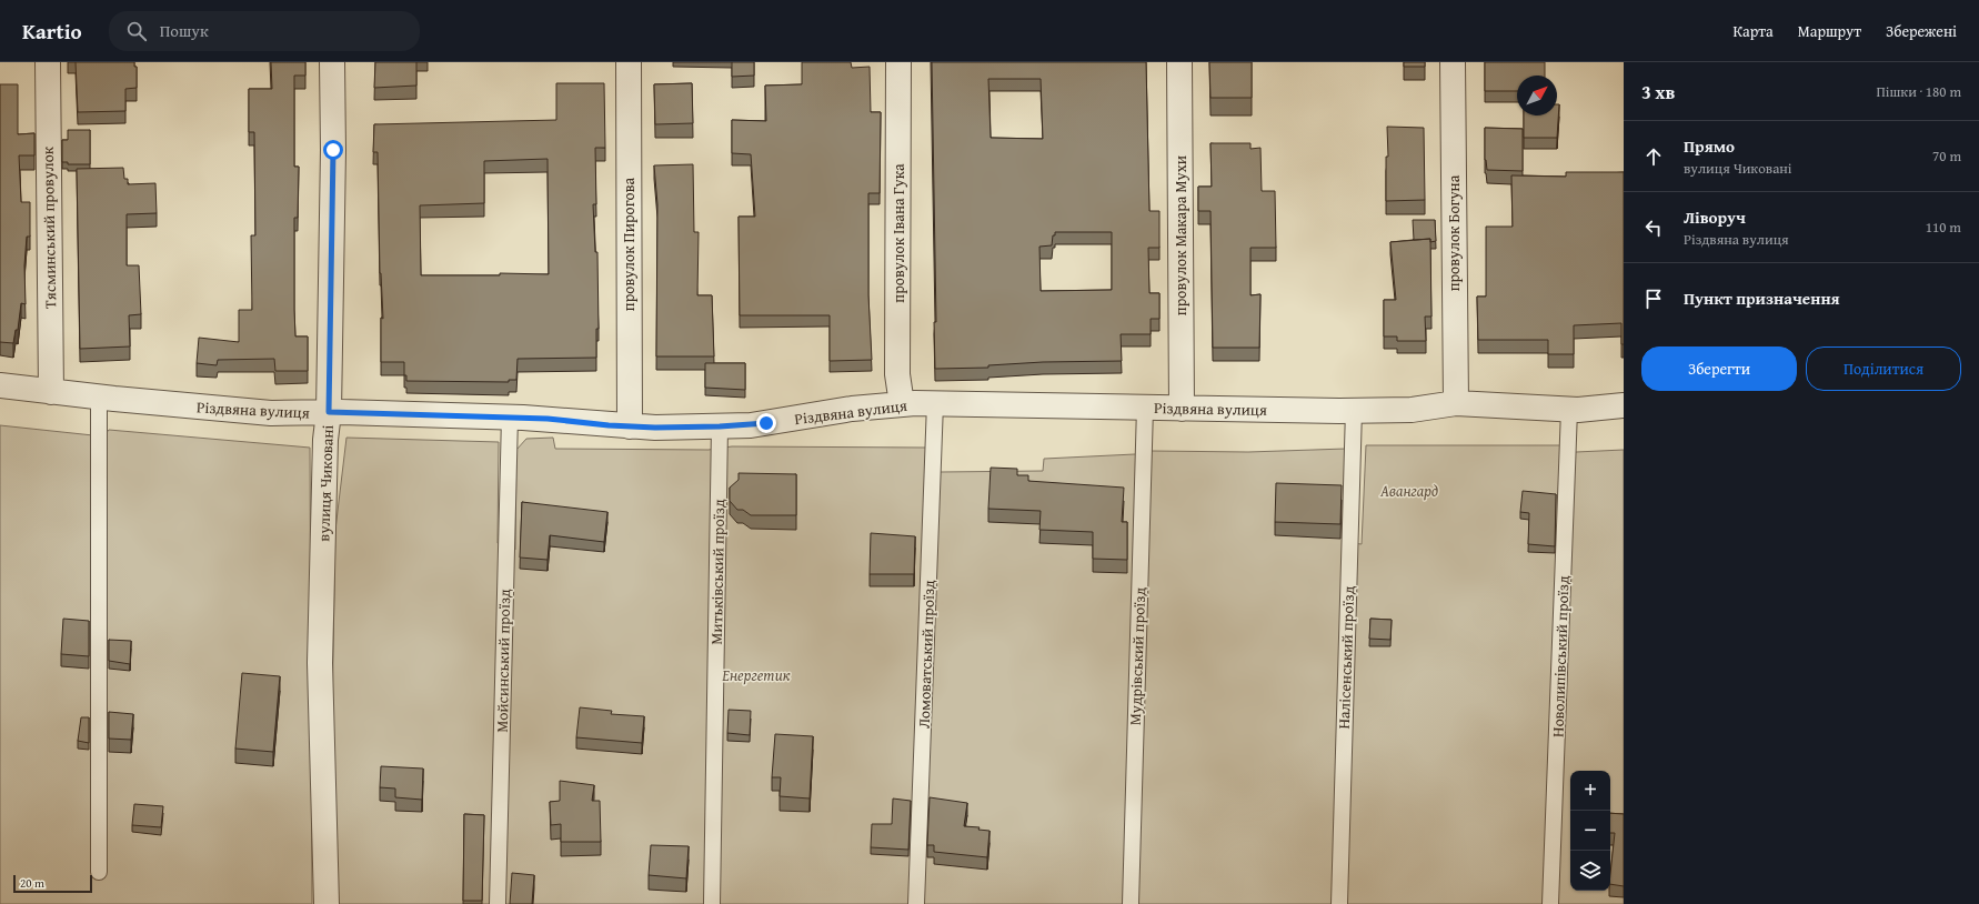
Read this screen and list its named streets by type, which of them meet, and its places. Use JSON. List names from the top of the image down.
{
  "streets": {
    "street": [
      "Тясминський провулок",
      "провулок Івана Гука",
      "провулок Богуна",
      "провулок Макара Мухи",
      "провулок Пирогова",
      "Різдвяна вулиця",
      "вулиця Чиковані"
    ],
    "lane": [
      "Митьківський проїзд",
      "Ломоватський проїзд",
      "Мудрівський проїзд",
      "Новолипівський проїзд",
      "Налісенський проїзд",
      "Мойсинський проїзд"
    ]
  },
  "crossings": [
    ["Тясминський провулок", "Різдвяна вулиця"],
    ["провулок Івана Гука", "Різдвяна вулиця"],
    ["провулок Богуна", "Різдвяна вулиця"],
    ["провулок Макара Мухи", "Різдвяна вулиця"],
    ["провулок Пирогова", "Різдвяна вулиця"],
    ["Різдвяна вулиця", "вулиця Чиковані"],
    ["Різдвяна вулиця", "Митьківський проїзд"],
    ["Різдвяна вулиця", "Ломоватський проїзд"],
    ["Різдвяна вулиця", "Мудрівський проїзд"],
    ["Різдвяна вулиця", "Новолипівський проїзд"],
    ["Різдвяна вулиця", "Налісенський проїзд"],
    ["Різдвяна вулиця", "Мойсинський проїзд"]
  ],
  "parks": ["Авангард", "Енергетик"],
  "scale_bar": "20 m",
  "north": "top right",
  "page": {
    "header": "Kartio",
    "search": "Пошук",
    "nav": ["Карта", "Маршрут", "Збережені"],
    "heading": ["3 хв", "Пішки · 180 m"],
    "list": [
      ["Прямо", "вулиця Чиковані", "70 m"],
      ["Ліворуч", "Різдвяна вулиця", "110 m"],
      "Пункт призначення"
    ],
    "buttons": ["Зберегти", "Поділитися"],
    "map_buttons": ["+", "−"],
    "scale": "20 m"
  }
}
